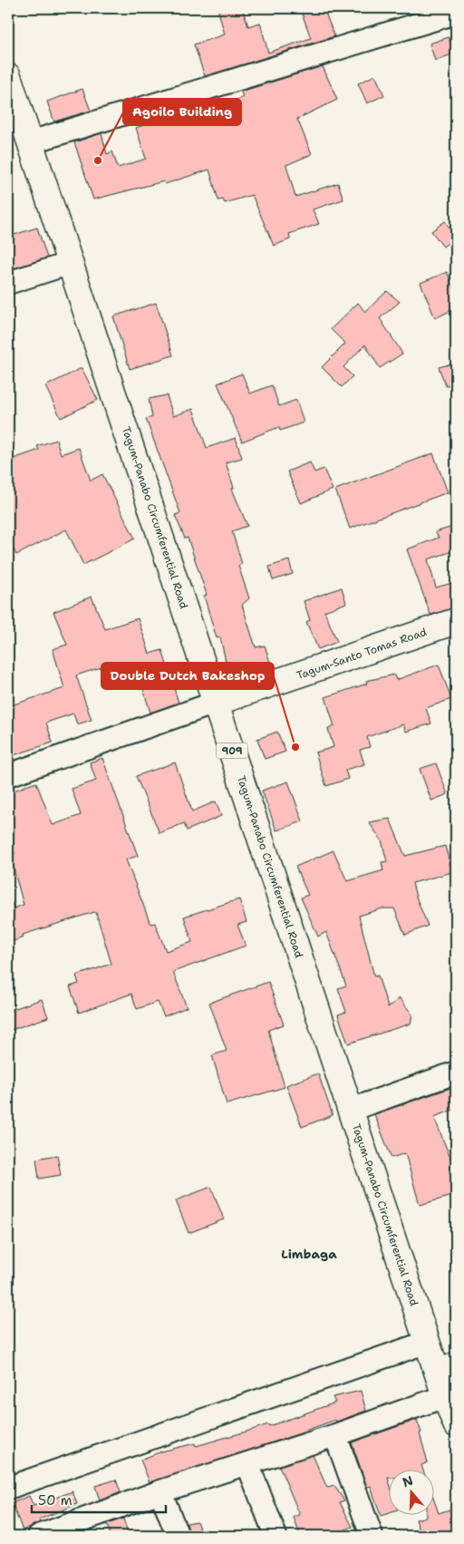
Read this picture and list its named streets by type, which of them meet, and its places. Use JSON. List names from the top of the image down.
{
  "streets": {
    "main road": ["Tagum-Panabo Circumferential Road", "Tagum-Santo Tomas Road", "909"]
  },
  "crossings": [
    ["Tagum-Panabo Circumferential Road", "Tagum-Santo Tomas Road"]
  ],
  "districts": ["Limbaga"],
  "places": ["Agoilo Building", "Double Dutch Bakeshop"],
  "scale_bar": "50 m",
  "north": "top"
}
